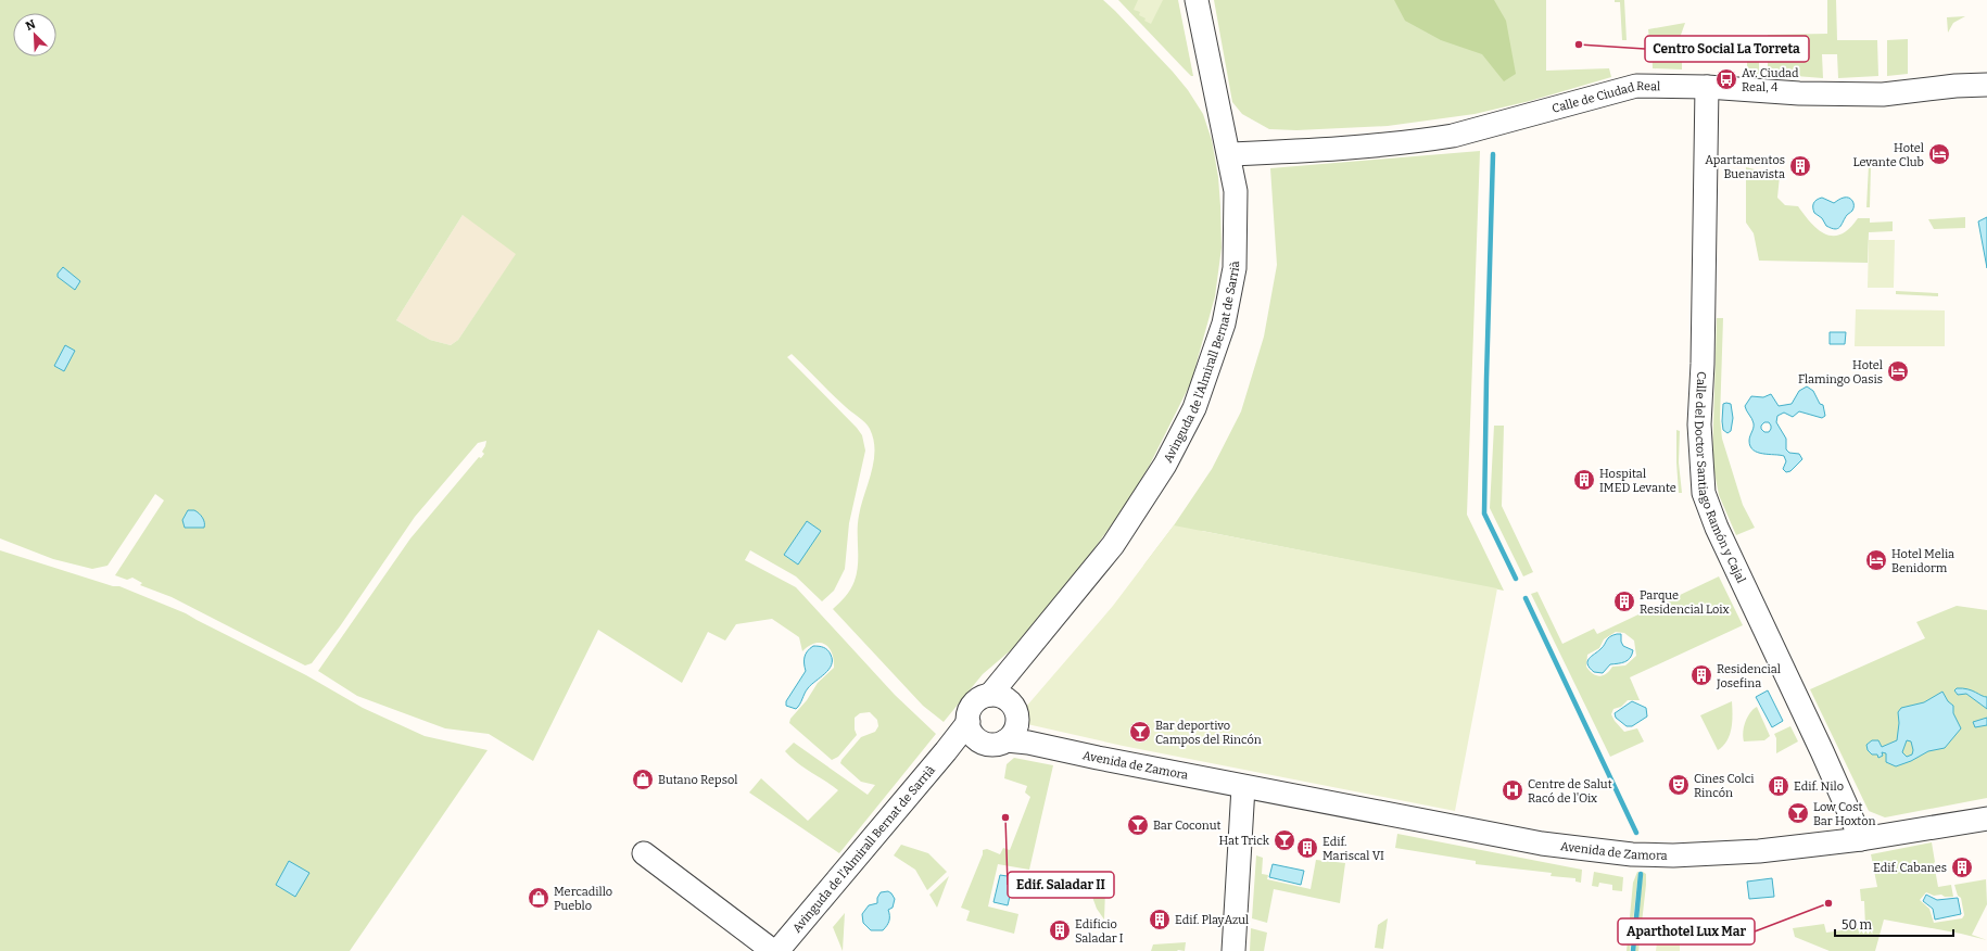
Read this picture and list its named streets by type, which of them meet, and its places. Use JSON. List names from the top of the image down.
{
  "streets": {
    "street": [
      "Calle de Ciudad Real",
      "Avinguda de l'Almirall Bernat de Sarrià",
      "Calle del Doctor Santiago Ramón y Cajal",
      "Avenida de Zamora"
    ]
  },
  "crossings": [
    ["Calle de Ciudad Real", "Avinguda de l'Almirall Bernat de Sarrià"],
    ["Calle de Ciudad Real", "Calle del Doctor Santiago Ramón y Cajal"],
    ["Avinguda de l'Almirall Bernat de Sarrià", "Avenida de Zamora"],
    ["Calle del Doctor Santiago Ramón y Cajal", "Avenida de Zamora"]
  ],
  "places": {
    "other": ["Centro Social La Torreta", "Edif. Saladar II", "Aparthotel Lux Mar"],
    "bus stop": ["Av. Ciudad Real, 4"],
    "hotel": ["Hotel Levante Club", "Hotel Flamingo Oasis", "Hotel Melia Benidorm"],
    "building": [
      "Apartamentos Buenavista",
      "Hospital IMED Levante",
      "Parque Residencial Loix",
      "Residencial Josefina",
      "Edif. Nilo",
      "Edif. Mariscal VI",
      "Edif. Cabanes",
      "Edif. PlayAzul",
      "Edificio Saladar I"
    ],
    "bar": [
      "Bar deportivo Campos del Rincón",
      "Low Cost Bar Hoxton",
      "Bar Coconut",
      "Hat Trick"
    ],
    "shop": ["Butano Repsol", "Mercadillo Pueblo"],
    "theatre": ["Cines Colci Rincón"],
    "hospital": ["Centre de Salut Racó de l'Oix"]
  },
  "scale_bar": "50 m",
  "north": "top left"
}
